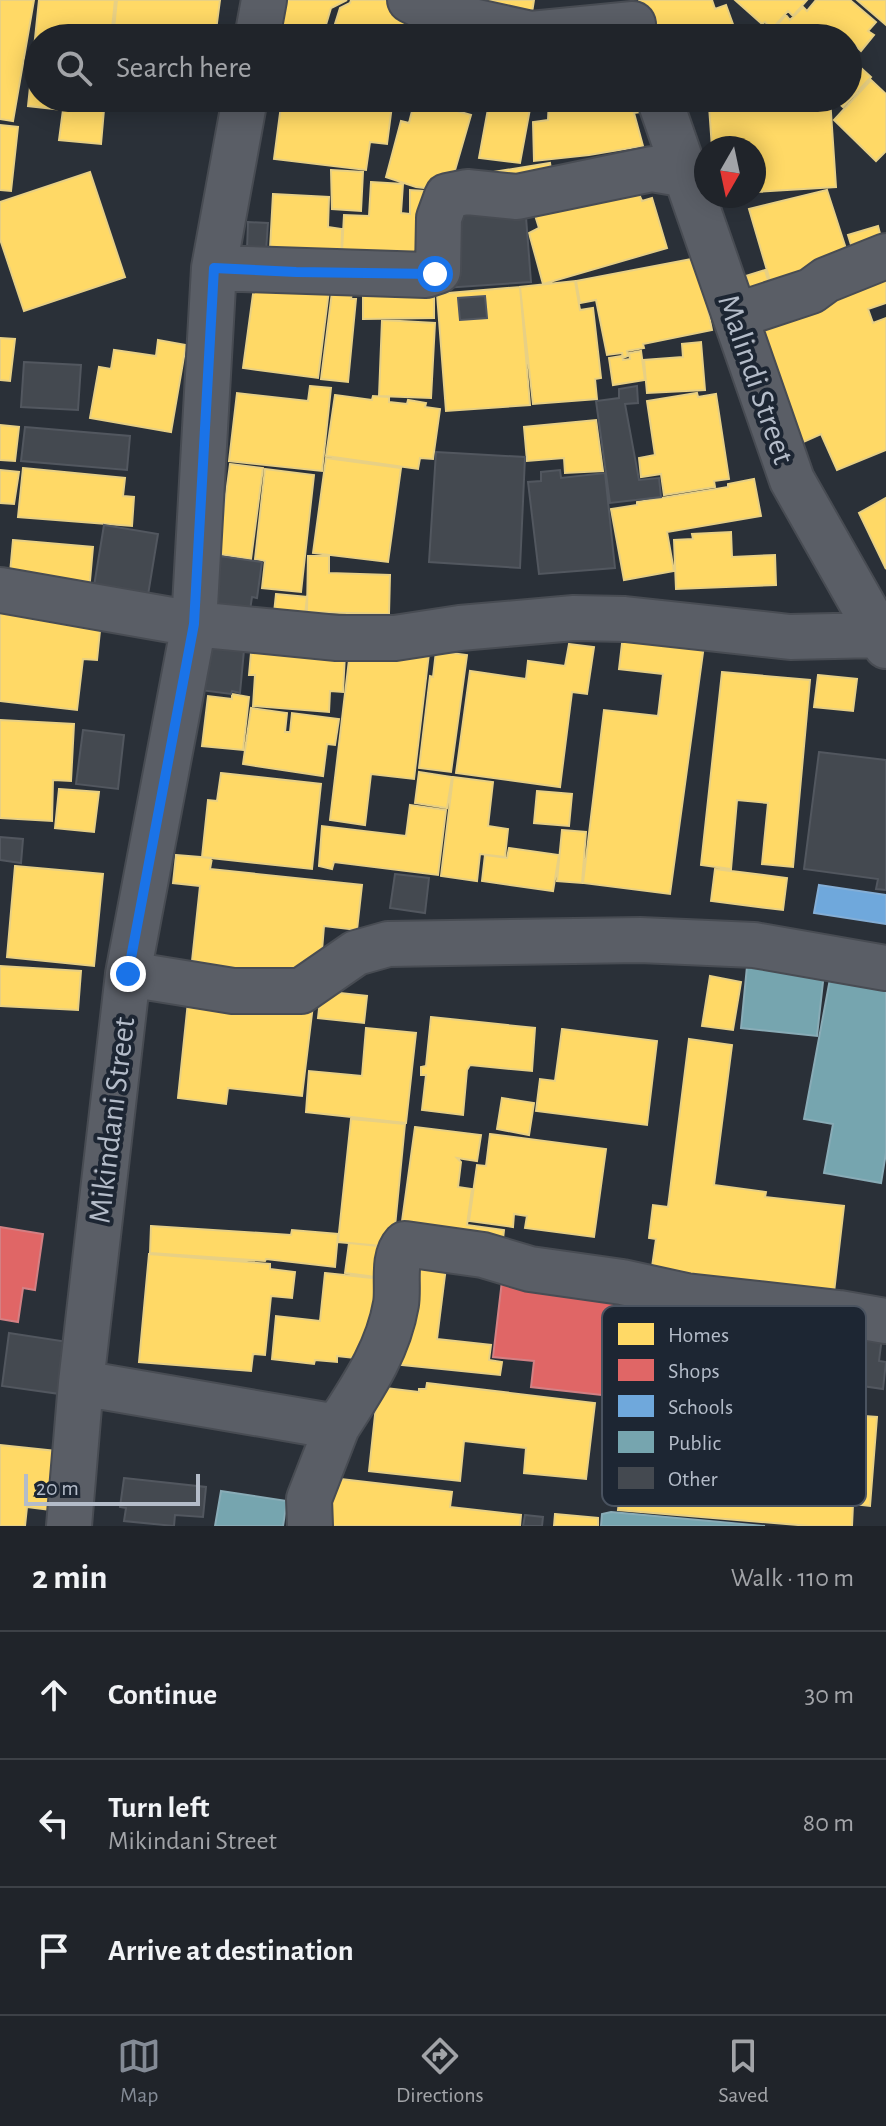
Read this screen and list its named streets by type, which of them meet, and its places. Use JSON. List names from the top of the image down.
{
  "streets": {
    "street": ["Malindi Street", "Mikindani Street"]
  },
  "legend": [
    "Homes",
    "Shops",
    "Schools",
    "Public",
    "Other"
  ],
  "scale_bar": "20 m",
  "north": "bottom",
  "page": {
    "search": "Search here",
    "scale": "20 m",
    "heading": ["2 min", "Walk · 110 m"],
    "list": [
      ["Continue", "30 m"],
      ["Turn left", "Mikindani Street", "80 m"],
      "Arrive at destination"
    ],
    "nav": ["Map", "Directions", "Saved"]
  }
}
